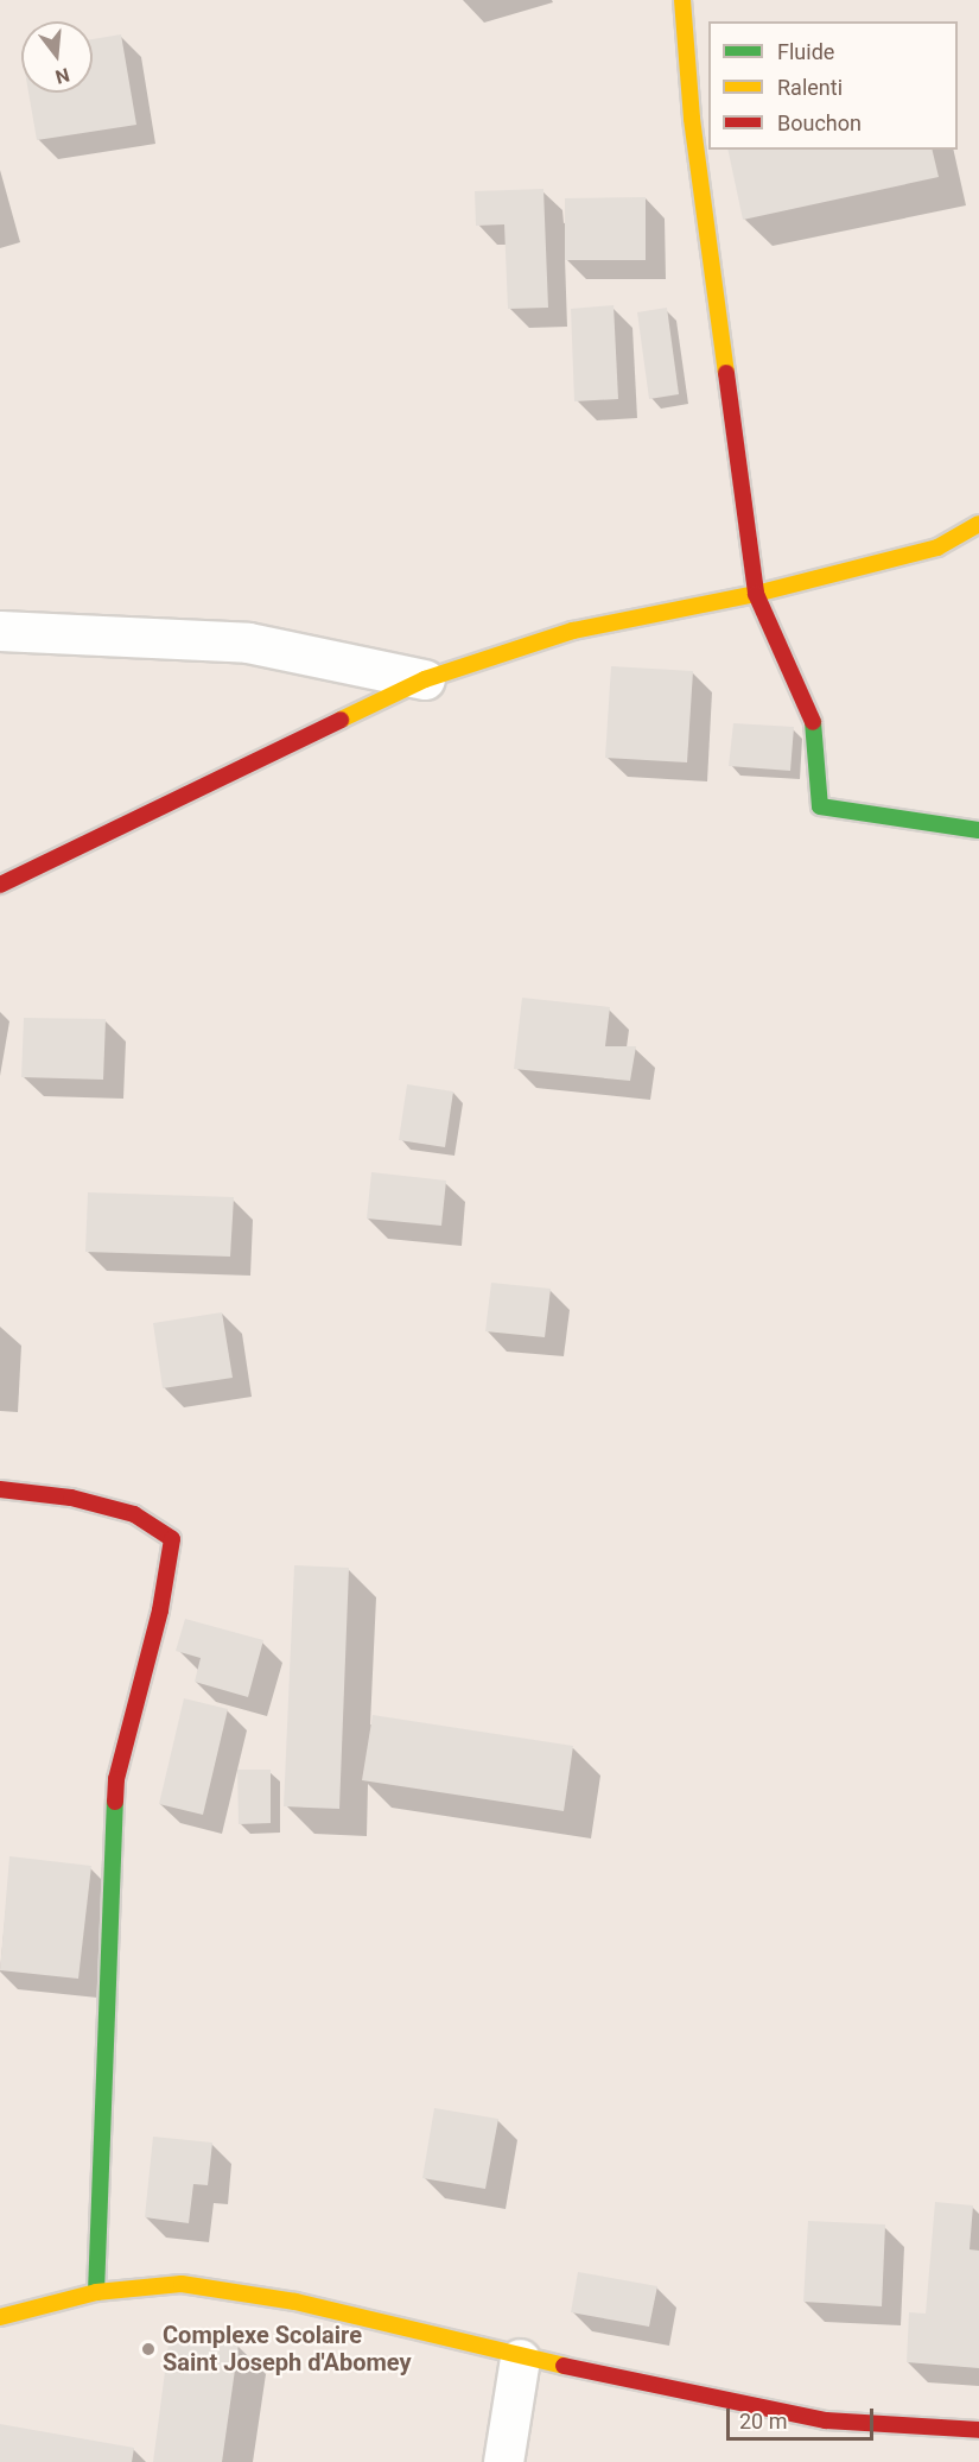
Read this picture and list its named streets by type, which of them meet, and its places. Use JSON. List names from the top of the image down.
{
  "places": ["Complexe Scolaire Saint Joseph d'Abomey"],
  "legend": ["Fluide", "Ralenti", "Bouchon"],
  "scale_bar": "20 m",
  "north": "bottom"
}
